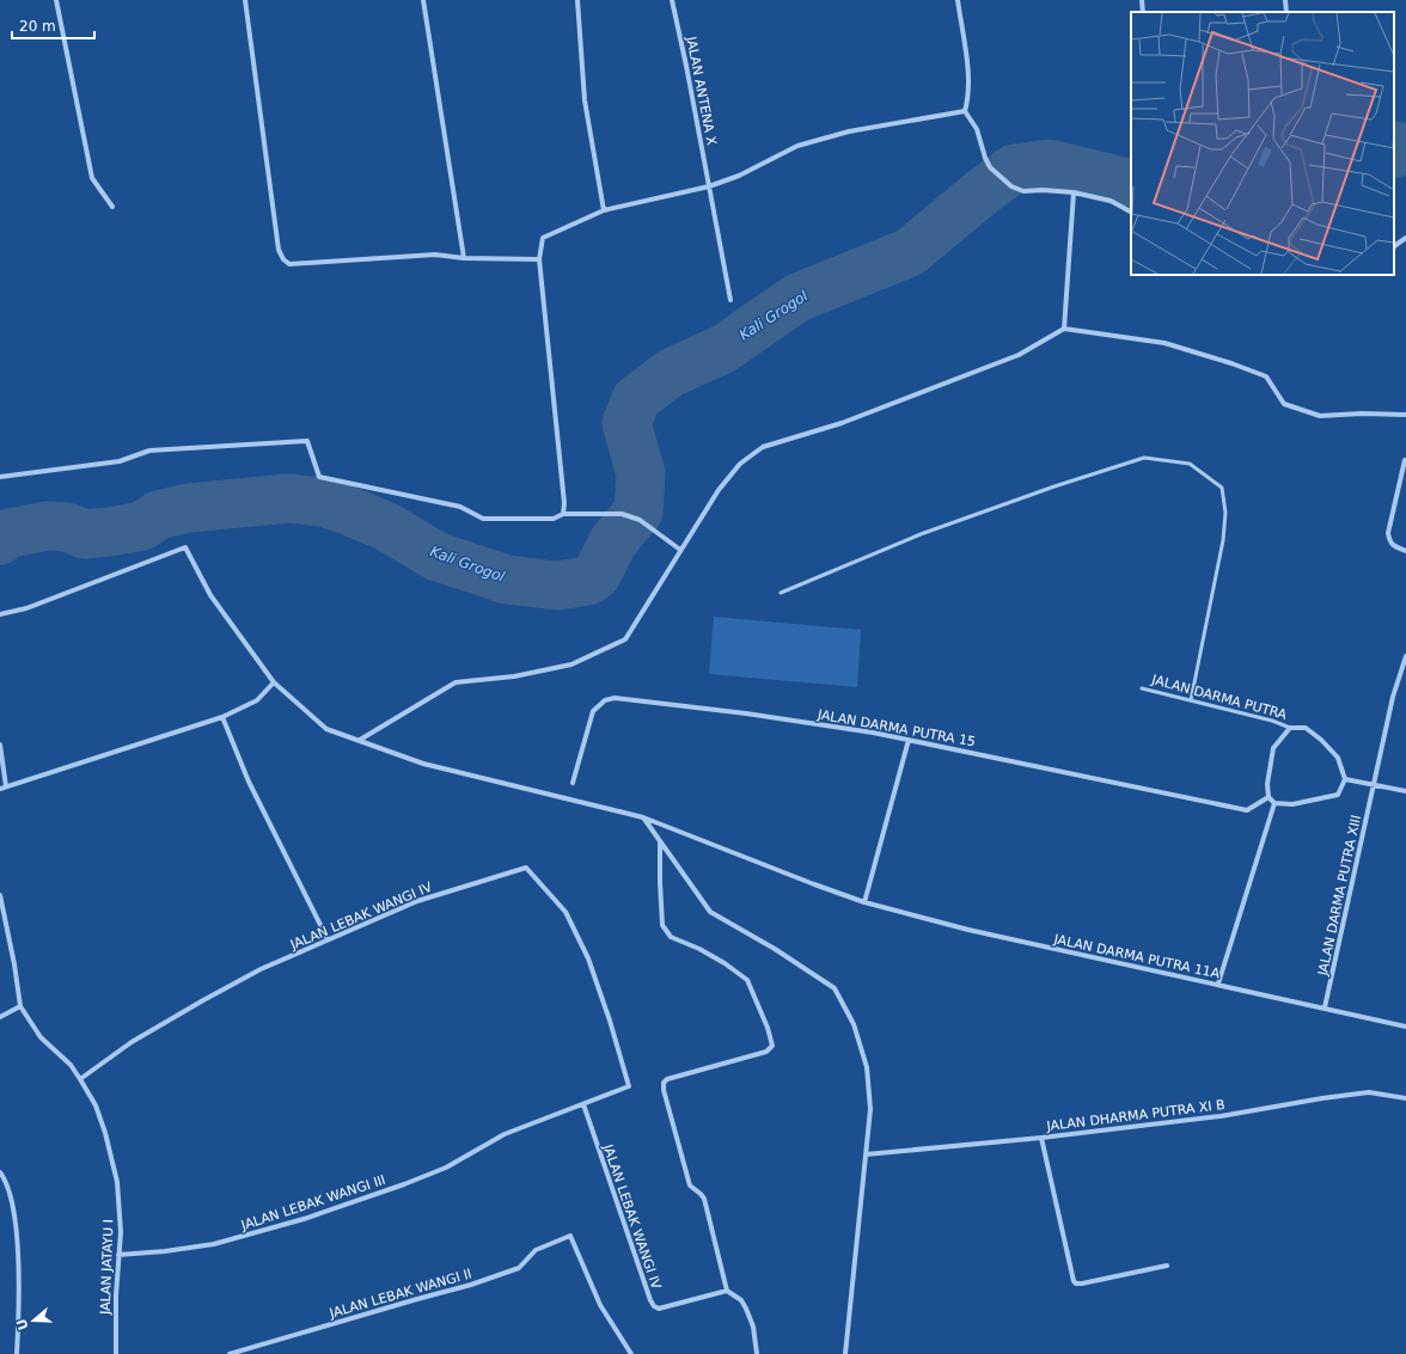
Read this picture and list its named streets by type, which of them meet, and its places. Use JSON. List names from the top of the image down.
{
  "streets": {
    "street": [
      "JALAN ANTENA X",
      "JALAN DARMA PUTRA 15",
      "JALAN DARMA PUTRA XIII",
      "JALAN LEBAK WANGI IV",
      "JALAN DARMA PUTRA 11A",
      "JALAN DHARMA PUTRA XI B",
      "JALAN LEBAK WANGI III",
      "JALAN JATAYU I",
      "JALAN LEBAK WANGI II"
    ],
    "lane": ["JALAN DARMA PUTRA"]
  },
  "crossings": [
    ["JALAN DARMA PUTRA", "JALAN DARMA PUTRA 15"],
    ["JALAN DARMA PUTRA XIII", "JALAN DARMA PUTRA 11A"],
    ["JALAN LEBAK WANGI IV", "JALAN LEBAK WANGI III"],
    ["JALAN LEBAK WANGI IV", "JALAN JATAYU I"],
    ["JALAN LEBAK WANGI III", "JALAN JATAYU I"]
  ],
  "water": ["Kali Grogol"],
  "scale_bar": "20 m",
  "north": "left"
}
